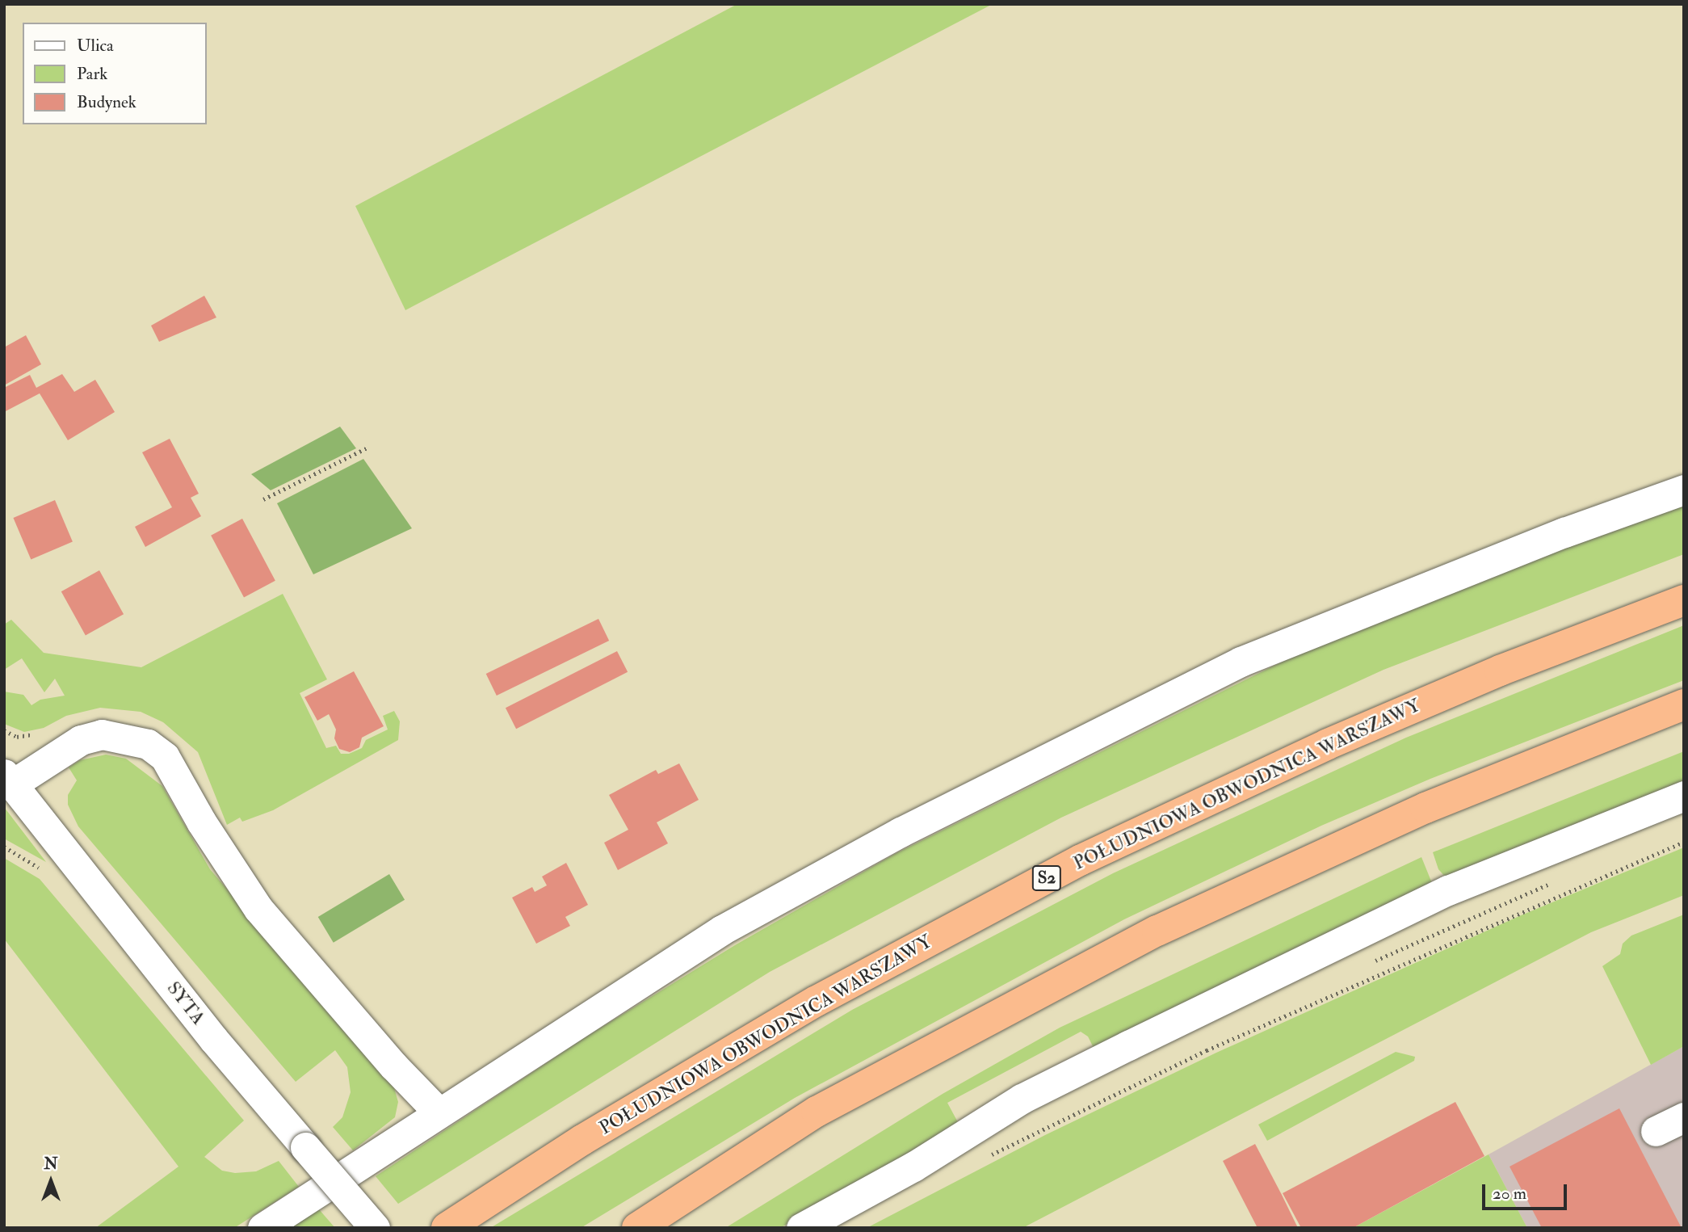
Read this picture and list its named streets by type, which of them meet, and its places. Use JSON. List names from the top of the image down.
{
  "streets": {
    "highway": ["POŁUDNIOWA OBWODNICA WARSZAWY", "S2"],
    "street": ["SYTA"]
  },
  "legend": ["Ulica", "Park", "Budynek"],
  "scale_bar": "20 m",
  "north": "top"
}
